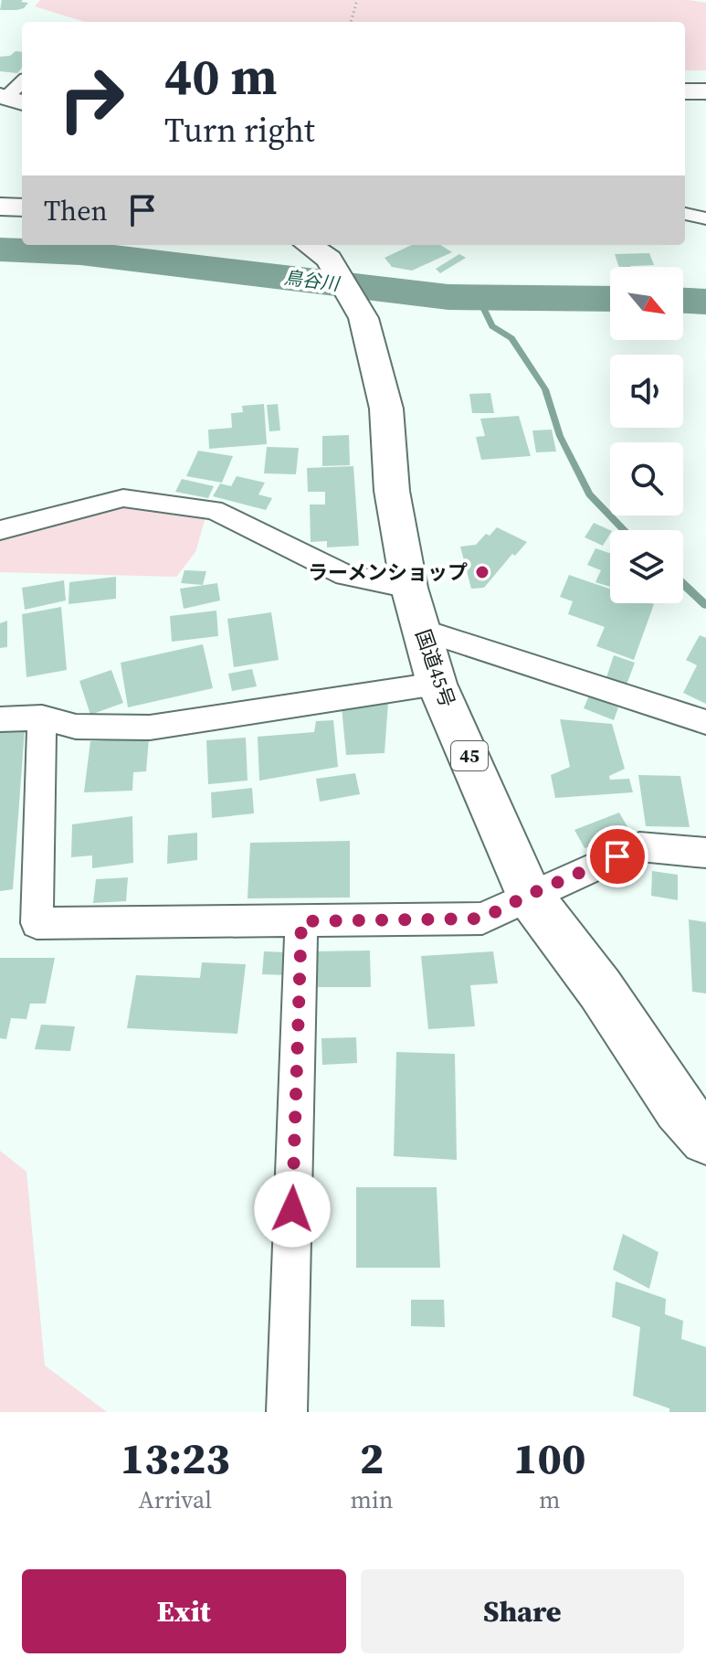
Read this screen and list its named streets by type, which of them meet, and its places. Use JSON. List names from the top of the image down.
{
  "streets": {
    "highway": ["国道45号", "45"]
  },
  "water": ["鳥谷川"],
  "places": ["ラーメンショップ"],
  "north": "bottom right",
  "page": {
    "turn": ["40 m", "Turn right"],
    "then": "Then",
    "eta": [
      "13:23",
      "Arrival",
      "2",
      "min",
      "100",
      "m"
    ],
    "buttons": ["Exit", "Share"]
  }
}
